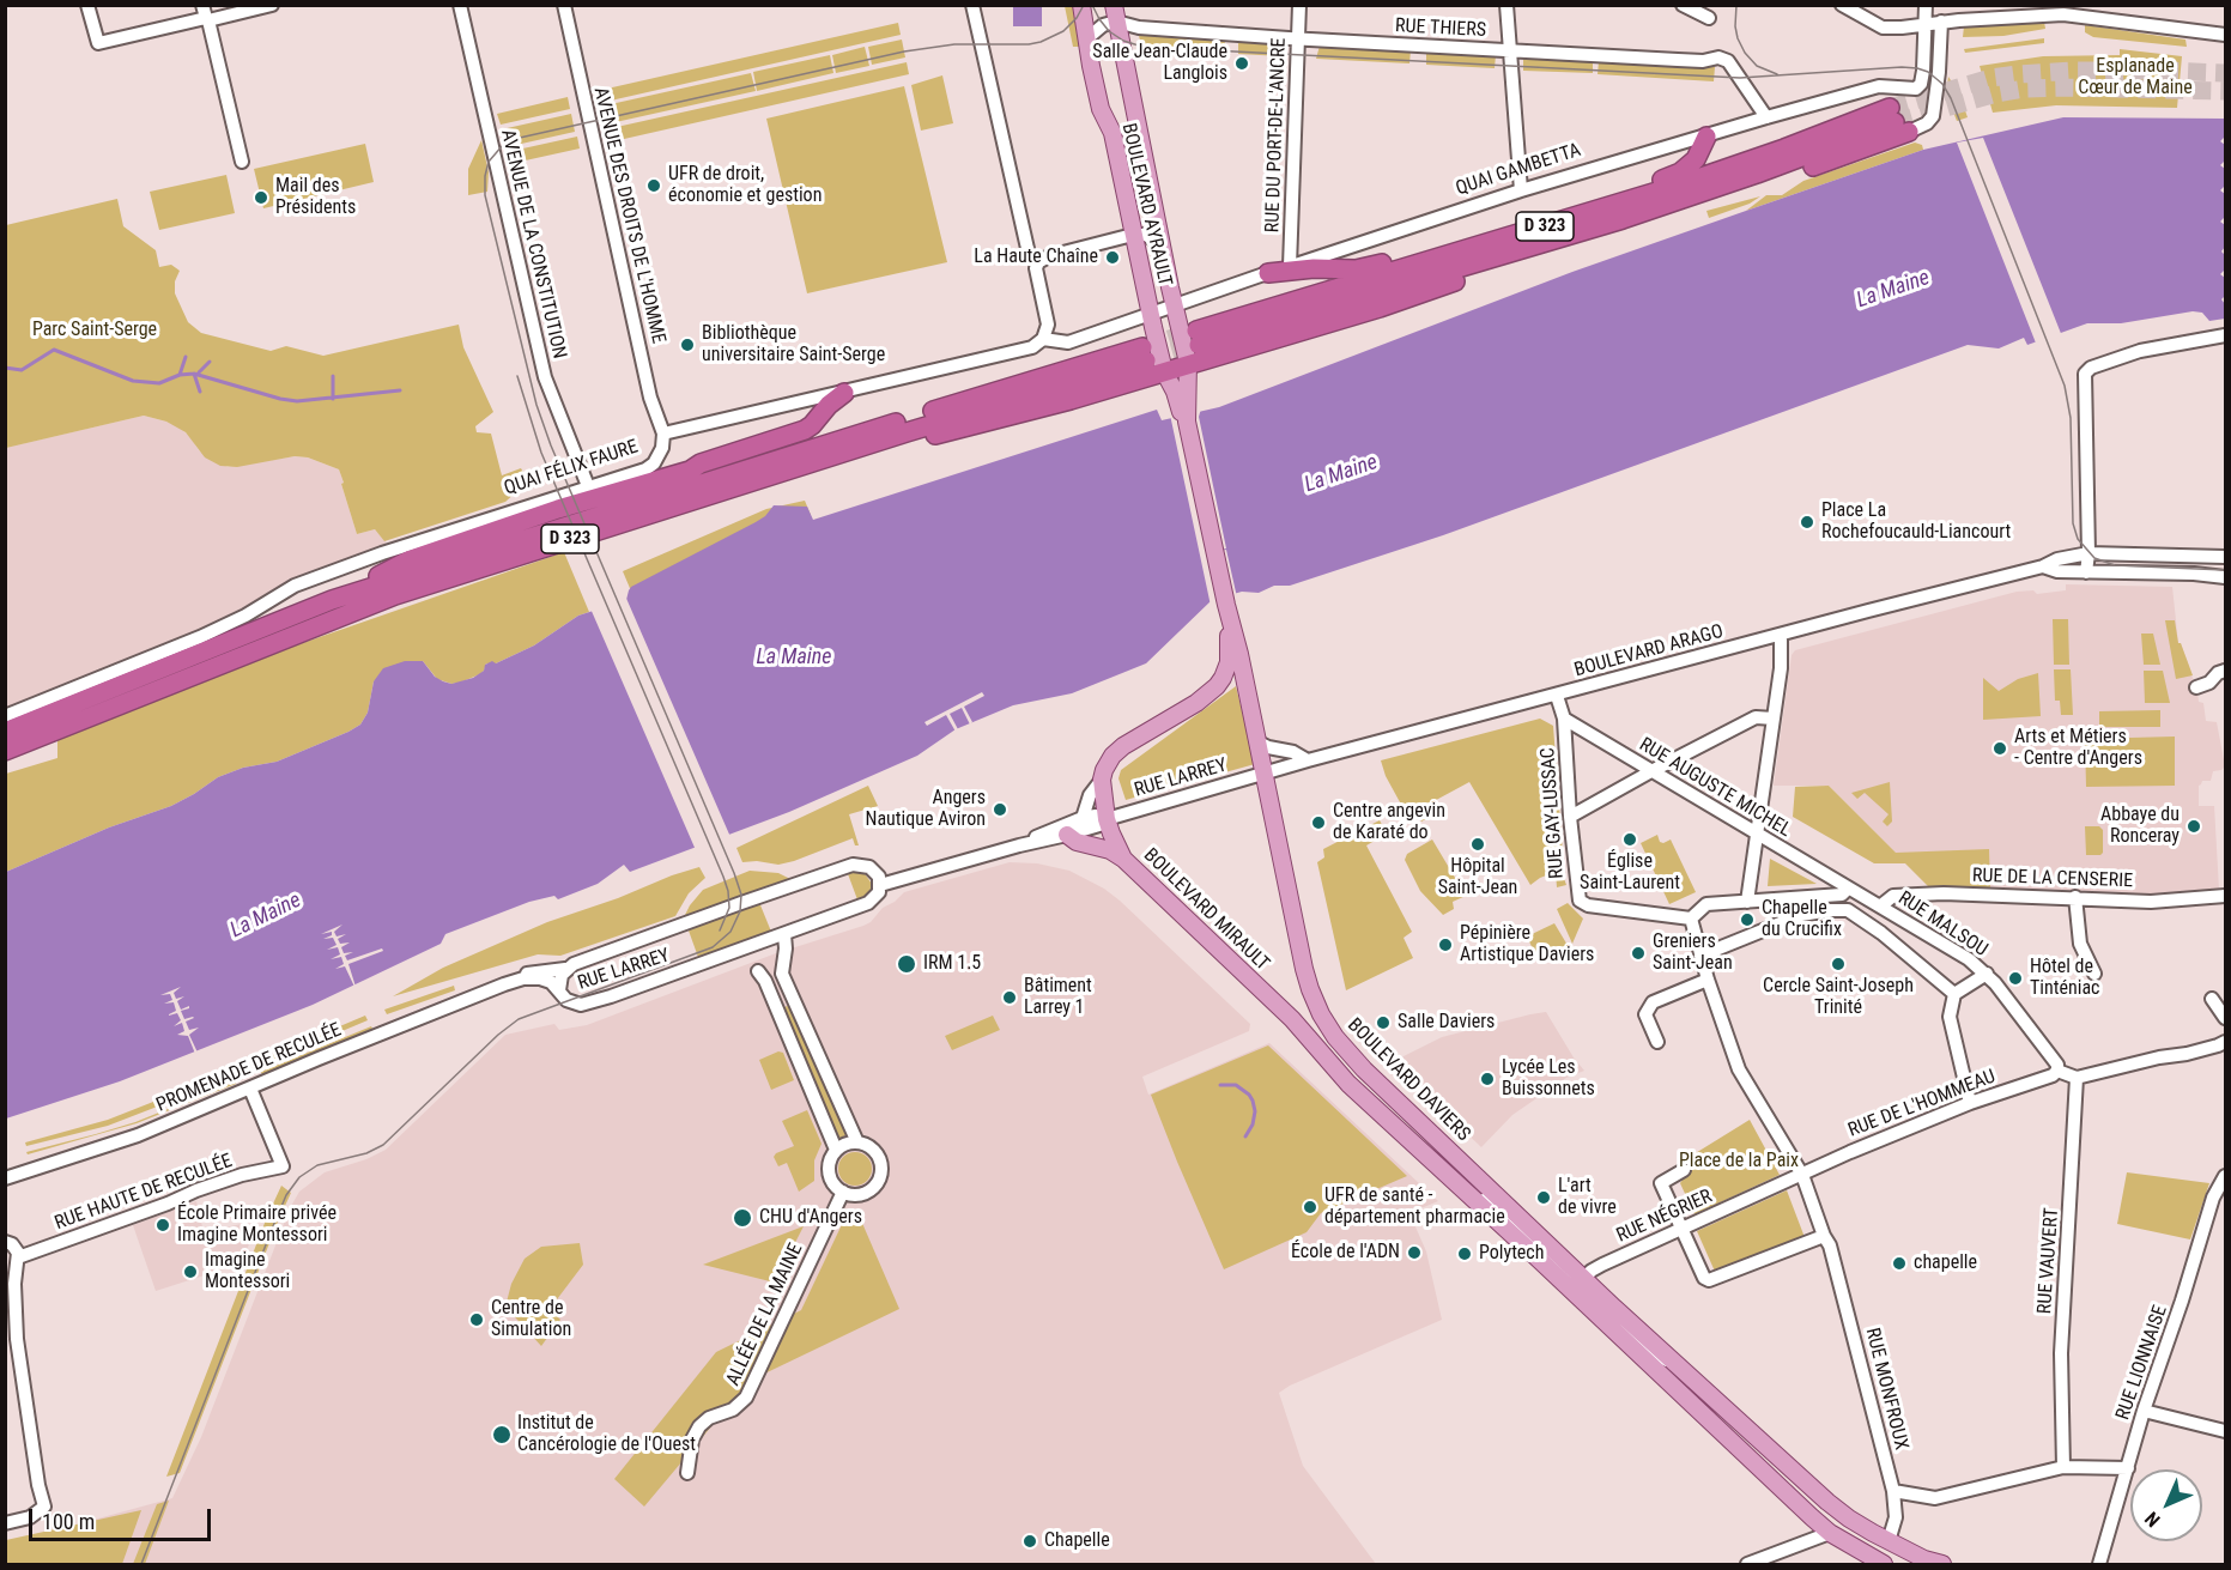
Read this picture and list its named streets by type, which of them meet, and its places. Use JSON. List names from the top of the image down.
{
  "streets": {
    "highway": ["D 323"],
    "main road": ["BOULEVARD AYRAULT", "BOULEVARD MIRAULT", "BOULEVARD DAVIERS"],
    "street": [
      "RUE THIERS",
      "RUE DU PORT-DE-L'ANCRE",
      "QUAI GAMBETTA",
      "AVENUE DES DROITS DE L'HOMME",
      "AVENUE DE LA CONSTITUTION",
      "QUAI FÉLIX FAURE",
      "BOULEVARD ARAGO",
      "RUE LARREY",
      "RUE AUGUSTE MICHEL",
      "RUE GAY-LUSSAC",
      "RUE DE LA CENSERIE",
      "RUE MALSOU",
      "PROMENADE DE RECULÉE",
      "RUE DE L'HOMMEAU",
      "RUE HAUTE DE RECULÉE",
      "RUE NÉGRIER",
      "RUE VAUVERT",
      "ALLÉE DE LA MAINE",
      "RUE LIONNAISE",
      "RUE MONFROUX"
    ]
  },
  "crossings": [
    ["RUE THIERS", "RUE DU PORT-DE-L'ANCRE"],
    ["RUE THIERS", "QUAI GAMBETTA"],
    ["RUE THIERS", "BOULEVARD AYRAULT"],
    ["RUE DU PORT-DE-L'ANCRE", "QUAI GAMBETTA"],
    ["QUAI GAMBETTA", "BOULEVARD AYRAULT"],
    ["QUAI GAMBETTA", "QUAI FÉLIX FAURE"],
    ["BOULEVARD AYRAULT", "QUAI FÉLIX FAURE"],
    ["AVENUE DES DROITS DE L'HOMME", "QUAI FÉLIX FAURE"],
    ["AVENUE DE LA CONSTITUTION", "QUAI FÉLIX FAURE"],
    ["BOULEVARD ARAGO", "RUE LARREY"],
    ["BOULEVARD ARAGO", "RUE GAY-LUSSAC"],
    ["BOULEVARD ARAGO", "BOULEVARD DAVIERS"],
    ["RUE LARREY", "BOULEVARD MIRAULT"],
    ["RUE LARREY", "PROMENADE DE RECULÉE"],
    ["RUE LARREY", "BOULEVARD DAVIERS"],
    ["RUE AUGUSTE MICHEL", "RUE GAY-LUSSAC"],
    ["RUE AUGUSTE MICHEL", "RUE MALSOU"],
    ["RUE DE LA CENSERIE", "RUE MALSOU"],
    ["BOULEVARD MIRAULT", "BOULEVARD DAVIERS"],
    ["RUE MALSOU", "RUE DE L'HOMMEAU"],
    ["PROMENADE DE RECULÉE", "RUE HAUTE DE RECULÉE"],
    ["BOULEVARD DAVIERS", "RUE NÉGRIER"],
    ["BOULEVARD DAVIERS", "RUE MONFROUX"],
    ["RUE DE L'HOMMEAU", "RUE NÉGRIER"]
  ],
  "water": ["La Maine"],
  "parks": ["Esplanade Cœur de Maine", "Parc Saint-Serge", "Place de la Paix"],
  "places": [
    "Salle Jean-Claude Langlois",
    "UFR de droit, économie et gestion",
    "Mail des Présidents",
    "La Haute Chaîne",
    "Bibliothèque universitaire Saint-Serge",
    "Place La Rochefoucauld-Liancourt",
    "Arts et Métiers - Centre d'Angers",
    "Angers Nautique Aviron",
    "Centre angevin de Karaté do",
    "Abbaye du Ronceray",
    "Église Saint-Laurent",
    "Hôpital Saint-Jean",
    "Chapelle du Crucifix",
    "Pépinière Artistique Daviers",
    "Greniers Saint-Jean",
    "IRM 1.5",
    "Cercle Saint-Joseph Trinité",
    "Hôtel de Tinténiac",
    "Bâtiment Larrey 1",
    "Salle Daviers",
    "Lycée Les Buissonnets",
    "L'art de vivre",
    "UFR de santé - département pharmacie",
    "CHU d'Angers",
    "École Primaire privée Imagine Montessori",
    "École de l'ADN",
    "Polytech",
    "chapelle",
    "Imagine Montessori",
    "Centre de Simulation",
    "Institut de Cancérologie de l'Ouest",
    "Chapelle"
  ],
  "scale_bar": "100 m",
  "north": "bottom left"
}
